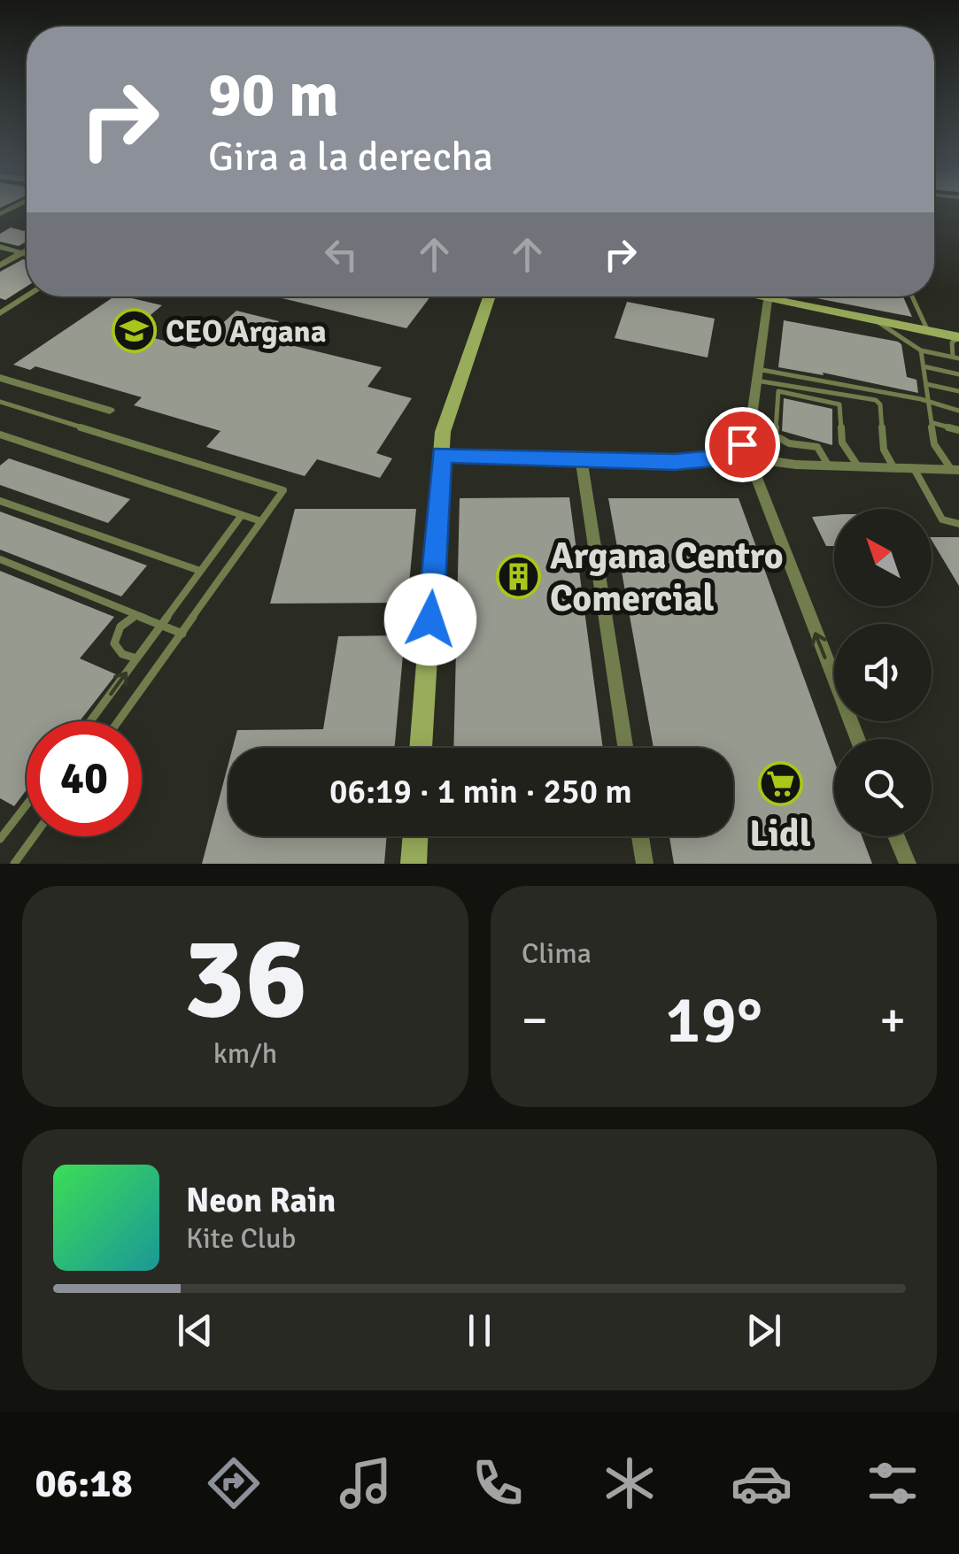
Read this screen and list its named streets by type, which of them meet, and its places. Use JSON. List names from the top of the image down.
{
  "places": {
    "school or university": ["CEO Argana"],
    "building": ["Argana Centro Comercial"],
    "supermarket": ["Lidl"]
  },
  "north": "top left",
  "page": {
    "turn": ["90 m", "Gira a la derecha"],
    "limit": "40",
    "trip": "06:19 · 1 min · 250 m",
    "tile": [
      ["36", "km/h"],
      "Clima"
    ],
    "heat": ["−", "19°", "+"],
    "song": ["Neon Rain", "Kite Club"],
    "tabs": "06:18"
  }
}
